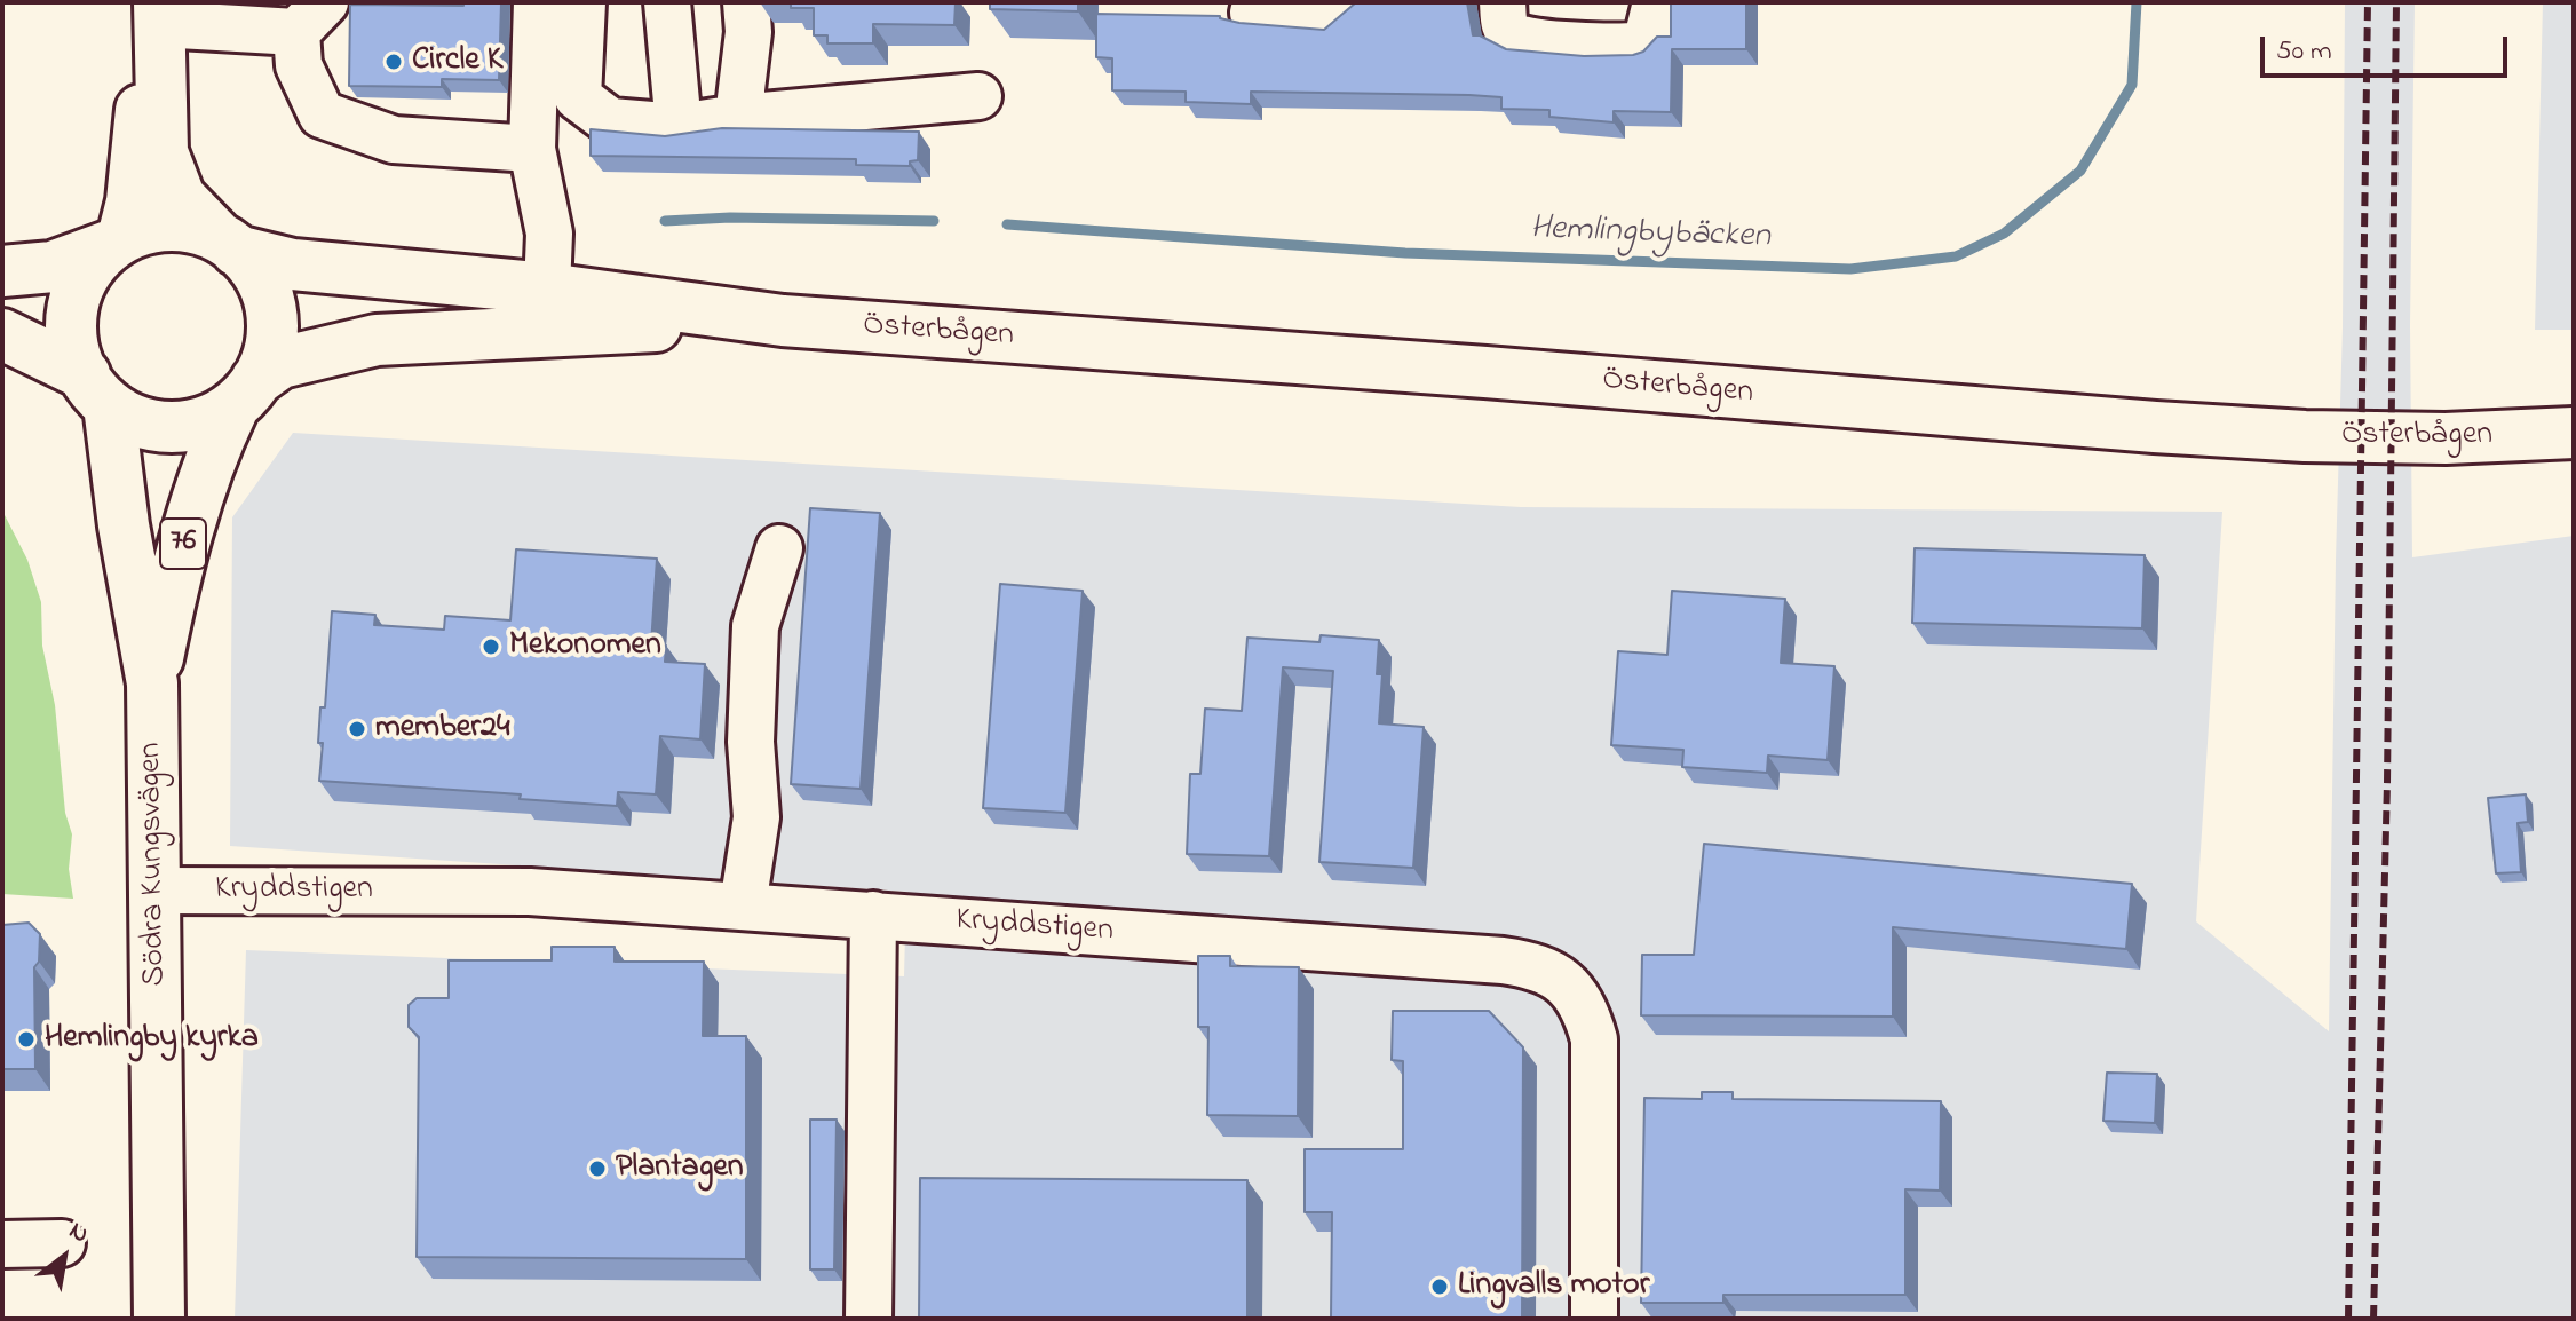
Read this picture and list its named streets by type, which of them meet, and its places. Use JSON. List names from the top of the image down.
{
  "streets": {
    "main road": ["Österbågen", "76", "Södra Kungsvägen"],
    "street": ["Kryddstigen"]
  },
  "crossings": [
    ["Österbågen", "Södra Kungsvägen"],
    ["Södra Kungsvägen", "Kryddstigen"]
  ],
  "water": ["Hemlingbybäcken"],
  "places": [
    "Circle K",
    "Mekonomen",
    "member24",
    "Hemlingby kyrka",
    "Plantagen",
    "Lingvalls motor"
  ],
  "scale_bar": "50 m",
  "north": "top right"
}
